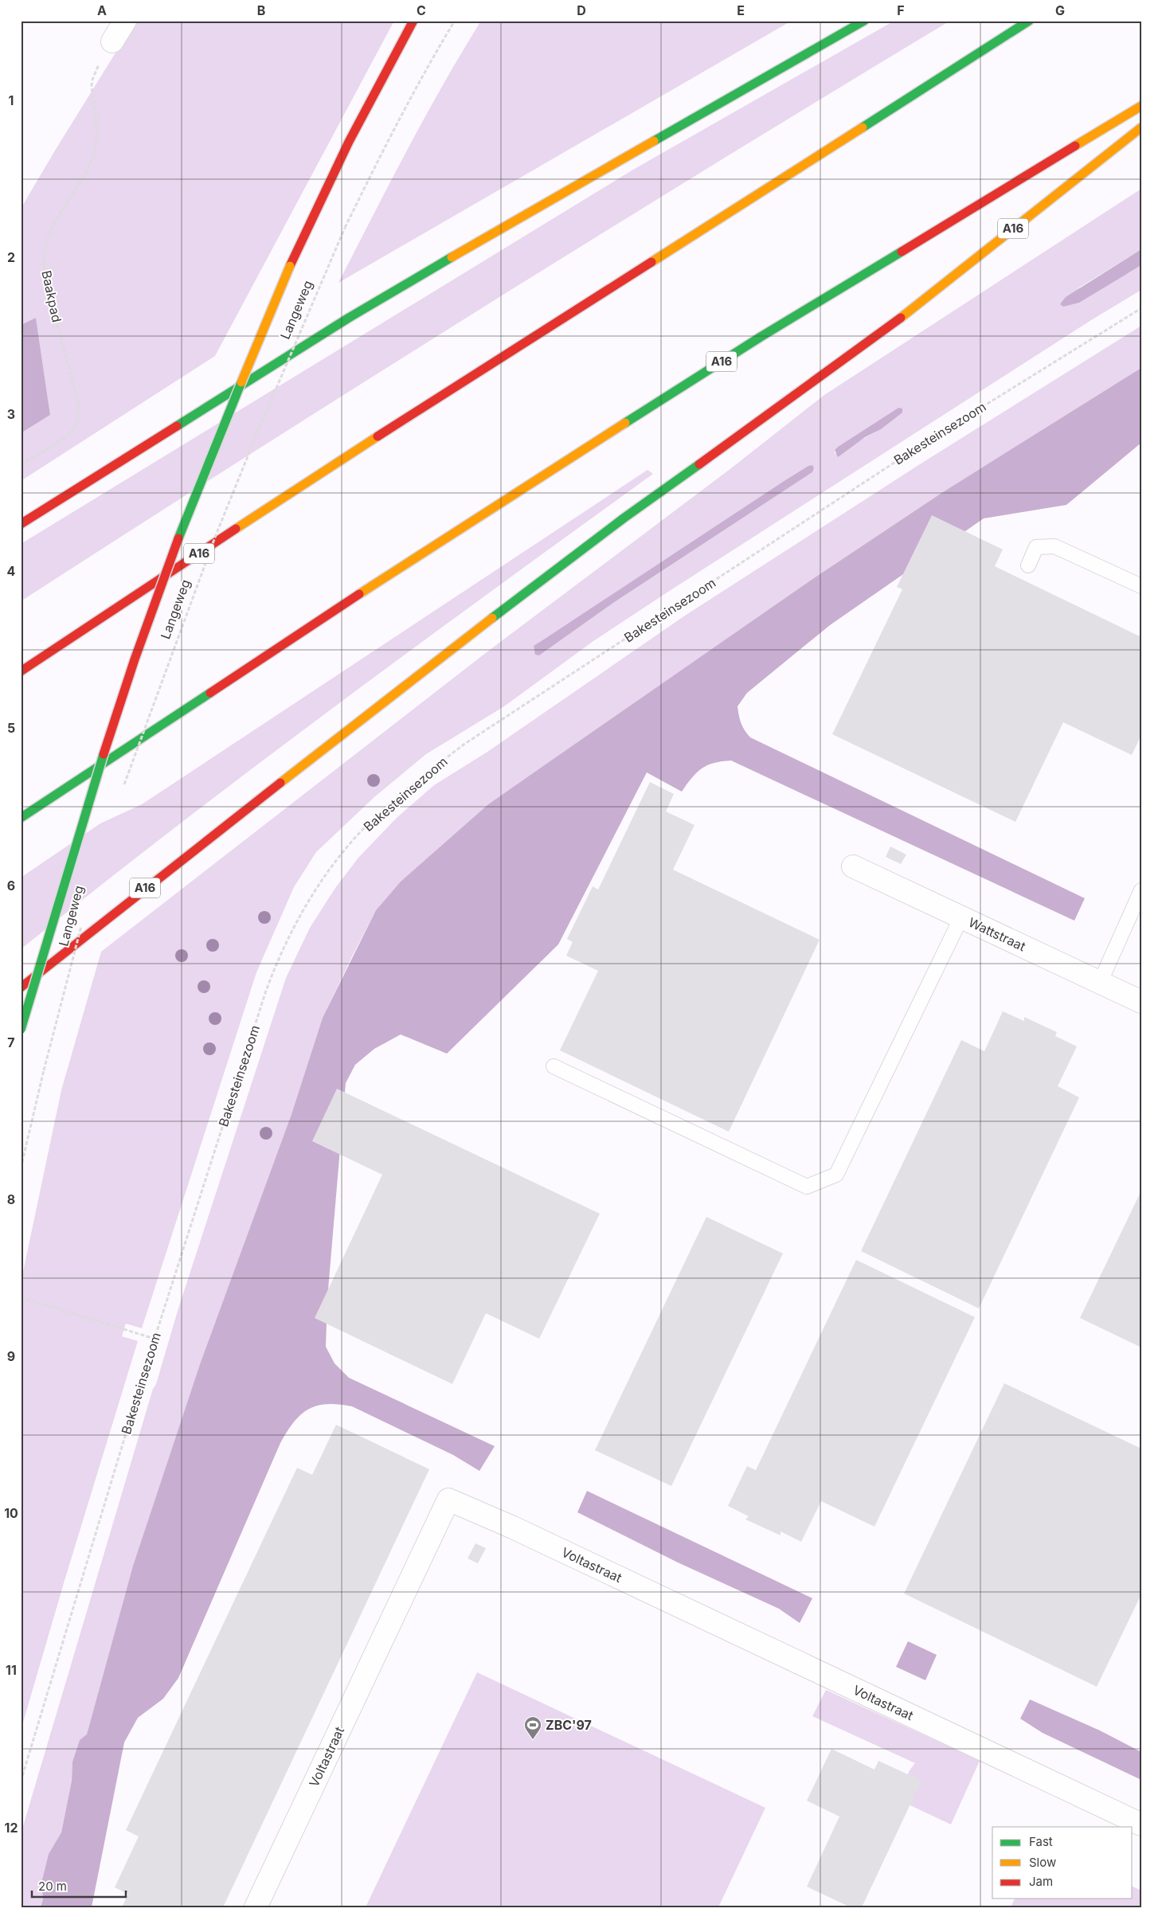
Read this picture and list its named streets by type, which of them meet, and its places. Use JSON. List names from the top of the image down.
{
  "streets": {
    "main road": ["A16", "Langeweg"],
    "street": ["Wattstraat", "Voltastraat"],
    "path": ["Baakpad", "Bakesteinsezoom"]
  },
  "places": {
    "sports": ["ZBC'97"]
  },
  "legend": ["Fast", "Slow", "Jam"],
  "scale_bar": "20 m",
  "grid": {
    "columns": [
      "A",
      "B",
      "C",
      "D",
      "E",
      "F",
      "G"
    ],
    "rows": [
      "1",
      "2",
      "3",
      "4",
      "5",
      "6",
      "7",
      "8",
      "9",
      "10",
      "11",
      "12"
    ]
  }
}
